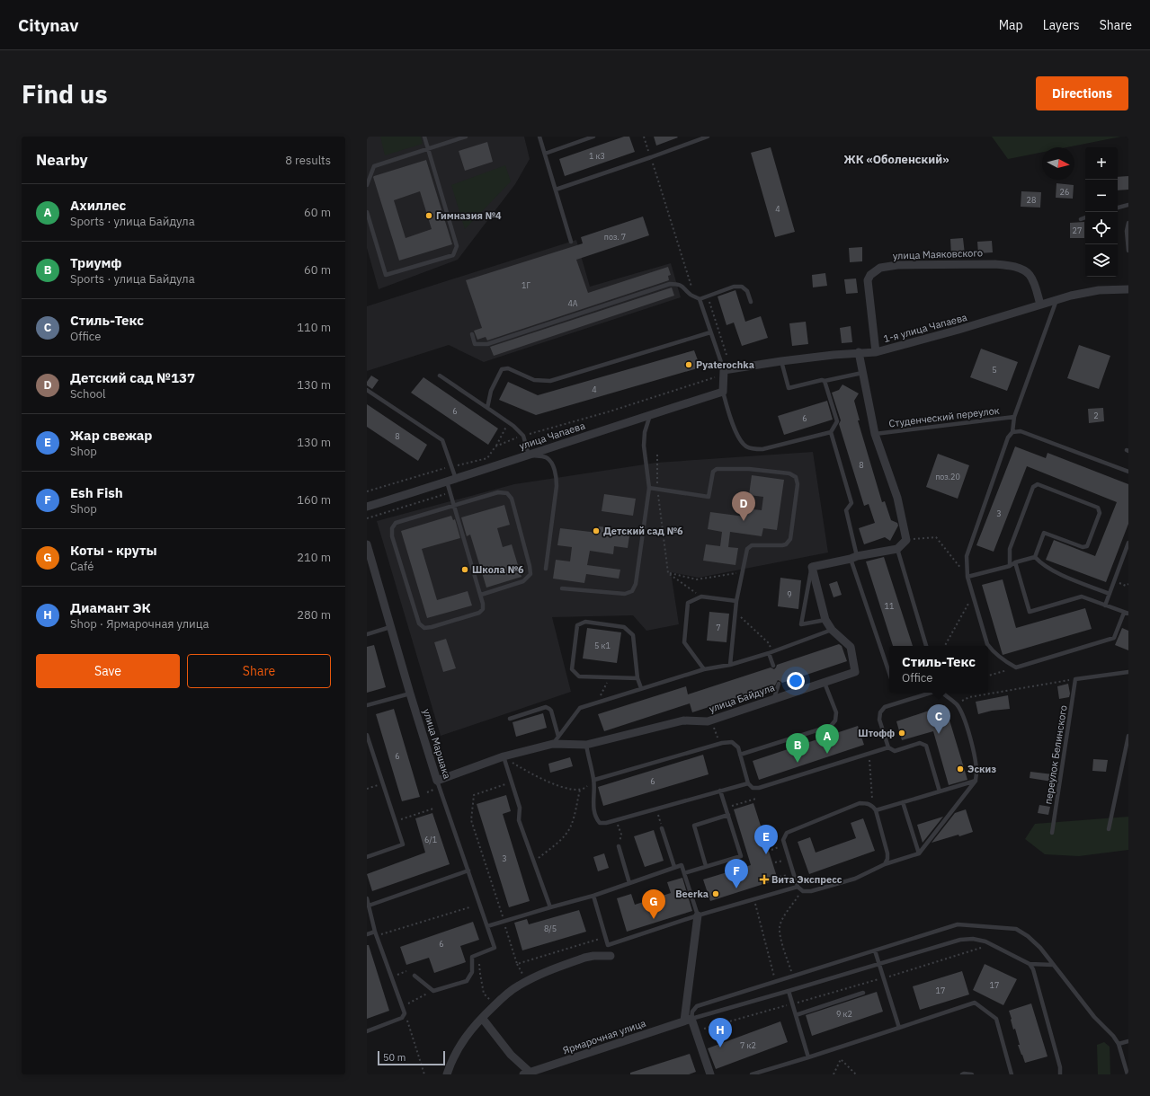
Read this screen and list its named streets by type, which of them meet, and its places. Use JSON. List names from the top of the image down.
{
  "streets": {
    "street": [
      "улица Маяковского",
      "1-я улица Чапаева",
      "улица Чапаева",
      "улица Байдула",
      "улица Маршака",
      "Ярмарочная улица"
    ],
    "lane": ["Студенческий переулок", "переулок Белинского"]
  },
  "crossings": [
    ["улица Маяковского", "1-я улица Чапаева"],
    ["улица Байдула", "улица Маршака"]
  ],
  "districts": ["ЖК «Оболенский»"],
  "places": {
    "other": [
      "Гимназия №4",
      "Pyaterochka",
      "Детский сад №6",
      "Школа №6",
      "Штофф",
      "Эскиз",
      "Beerka"
    ],
    "health": ["Вита Экспресс"]
  },
  "house_numbers": [
    "1 к3",
    "26",
    "28",
    "4",
    "27",
    "поз. 7",
    "1Г",
    "4А",
    "5",
    "4",
    "6",
    "2",
    "6",
    "8",
    "8",
    "поз.20",
    "3",
    "9",
    "11",
    "7",
    "5 к1",
    "6",
    "6",
    "6/1",
    "3",
    "8/5",
    "6",
    "17",
    "17",
    "9 к2",
    "7 к2"
  ],
  "scale_bar": "50 m",
  "north": "right",
  "page": {
    "header": "Citynav",
    "nav": ["Map", "Layers", "Share"],
    "buttons": [
      "Directions",
      ["Save", "Share"]
    ],
    "title": "Find us",
    "heading": ["Nearby", "8 results"],
    "map_buttons": ["+", "−"],
    "list": [
      {
        "mark": "A",
        "name": "Ахиллес",
        "note": "Sports · улица Байдула",
        "value": "60 m"
      },
      {
        "mark": "B",
        "name": "Триумф",
        "note": "Sports · улица Байдула",
        "value": "60 m"
      },
      {
        "mark": "C",
        "name": "Стиль-Текс",
        "note": "Office",
        "value": "110 m"
      },
      {
        "mark": "D",
        "name": "Детский сад №137",
        "note": "School",
        "value": "130 m"
      },
      {
        "mark": "E",
        "name": "Жар свежар",
        "note": "Shop",
        "value": "130 m"
      },
      {
        "mark": "F",
        "name": "Esh Fish",
        "note": "Shop",
        "value": "160 m"
      },
      {
        "mark": "G",
        "name": "Коты - круты",
        "note": "Café",
        "value": "210 m"
      },
      {
        "mark": "H",
        "name": "Диамант ЭК",
        "note": "Shop · Ярмарочная улица",
        "value": "280 m"
      }
    ],
    "pins": [
      "D",
      "C",
      "A",
      "B",
      "E",
      "F",
      "G",
      "H"
    ],
    "popup": ["Стиль-Текс", "Office"],
    "scale": "50 m"
  }
}
